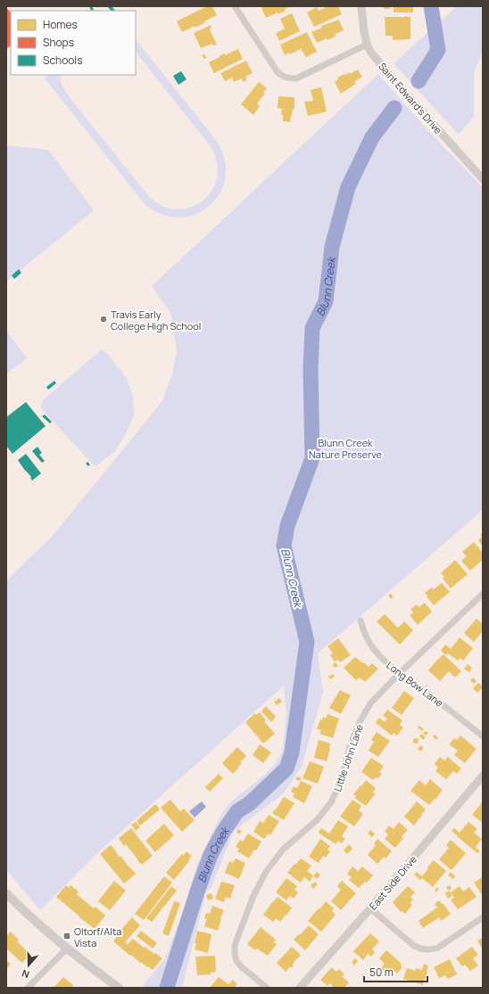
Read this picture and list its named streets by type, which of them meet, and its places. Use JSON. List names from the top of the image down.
{
  "streets": {
    "street": [
      "Saint Edward's Drive",
      "Long Bow Lane",
      "Little John Lane",
      "East Side Drive"
    ]
  },
  "crossings": [
    ["Long Bow Lane", "Little John Lane"]
  ],
  "water": ["Blunn Creek"],
  "parks": ["Blunn Creek Nature Preserve"],
  "places": {
    "other": ["Travis Early College High School"],
    "transit": ["Oltorf/Alta Vista"]
  },
  "legend": ["Homes", "Shops", "Schools"],
  "scale_bar": "50 m",
  "north": "bottom"
}
